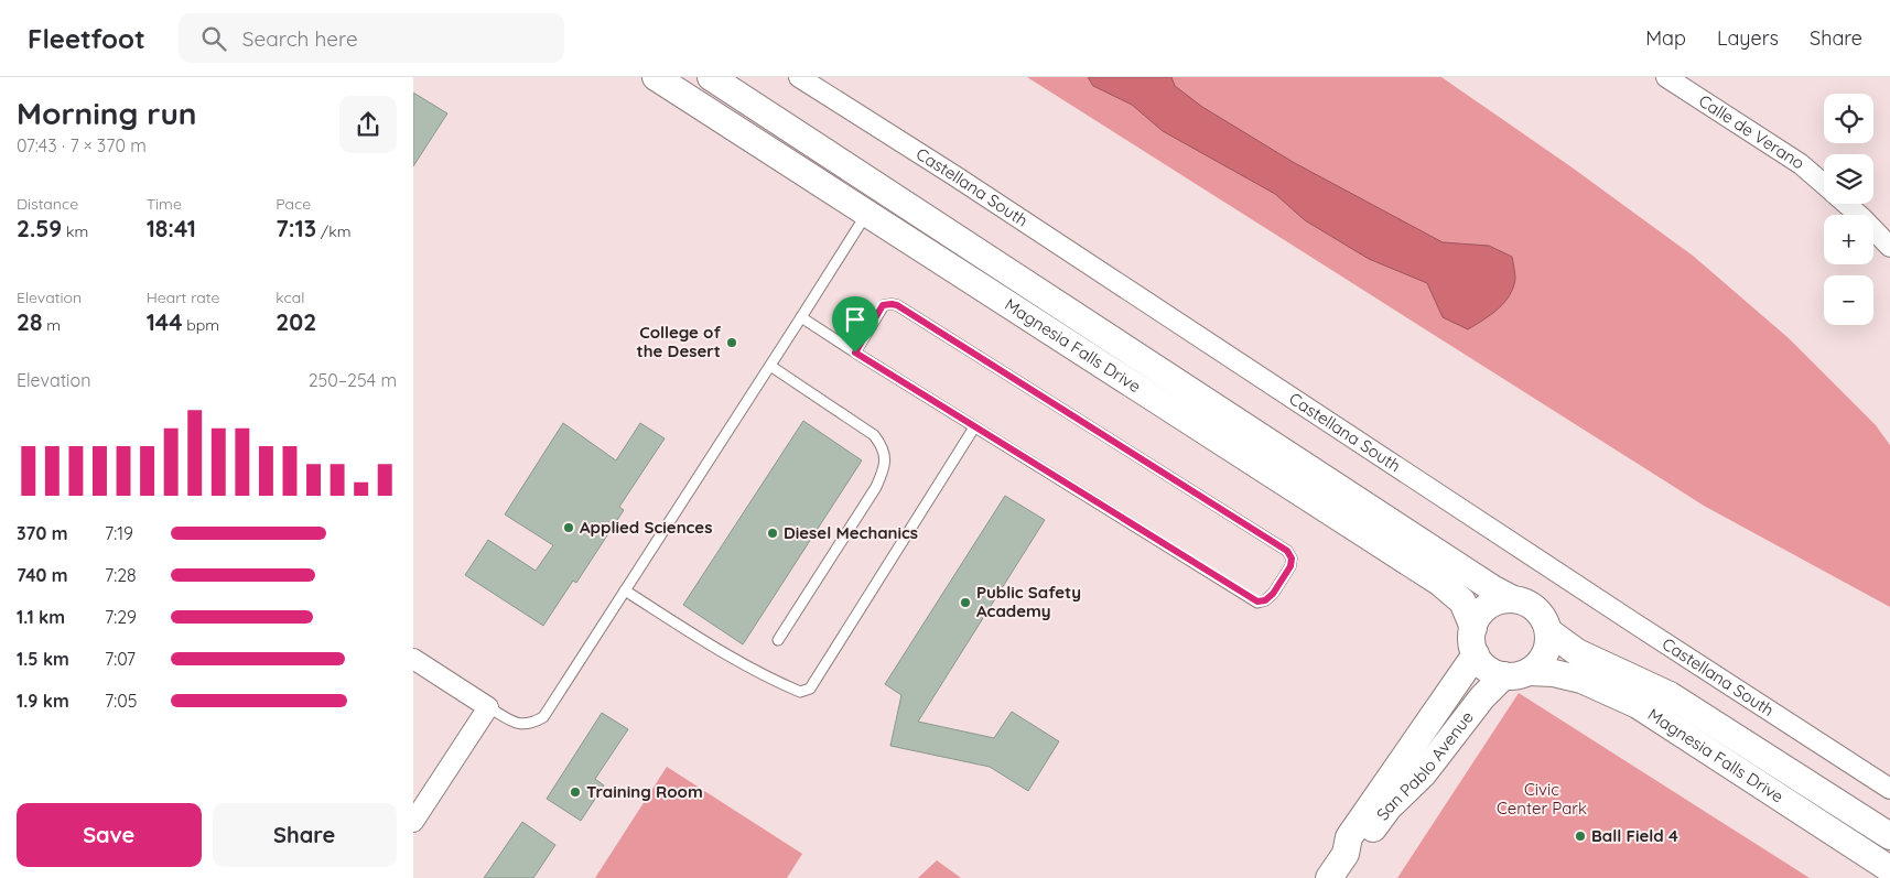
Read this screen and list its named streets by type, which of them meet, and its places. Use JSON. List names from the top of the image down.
{
  "streets": {
    "street": [
      "Calle de Verano",
      "Castellana South",
      "Magnesia Falls Drive",
      "San Pablo Avenue"
    ]
  },
  "crossings": [
    ["Magnesia Falls Drive", "San Pablo Avenue"]
  ],
  "parks": ["Civic Center Park"],
  "places": [
    "College of the Desert",
    "Applied Sciences",
    "Diesel Mechanics",
    "Public Safety Academy",
    "Training Room",
    "Ball Field 4"
  ],
  "page": {
    "header": "Fleetfoot",
    "search": "Search here",
    "nav": ["Map", "Layers", "Share"],
    "heading": ["Morning run", "07:43 · 7 × 370 m"],
    "map_buttons": ["+", "−"],
    "stats": [
      ["Distance", "2.59 km"],
      ["Time", "18:41"],
      ["Pace", "7:13 /km"],
      ["Elevation", "28 m"],
      ["Heart rate", "144 bpm"],
      ["kcal", "202"]
    ],
    "chart": ["Elevation", "250–254 m"],
    "list": [
      {
        "name": "370 m",
        "note": "7:19"
      },
      {
        "name": "740 m",
        "note": "7:28"
      },
      {
        "name": "1.1 km",
        "note": "7:29"
      },
      {
        "name": "1.5 km",
        "note": "7:07"
      },
      {
        "name": "1.9 km",
        "note": "7:05"
      }
    ],
    "buttons": ["Save", "Share"]
  }
}
